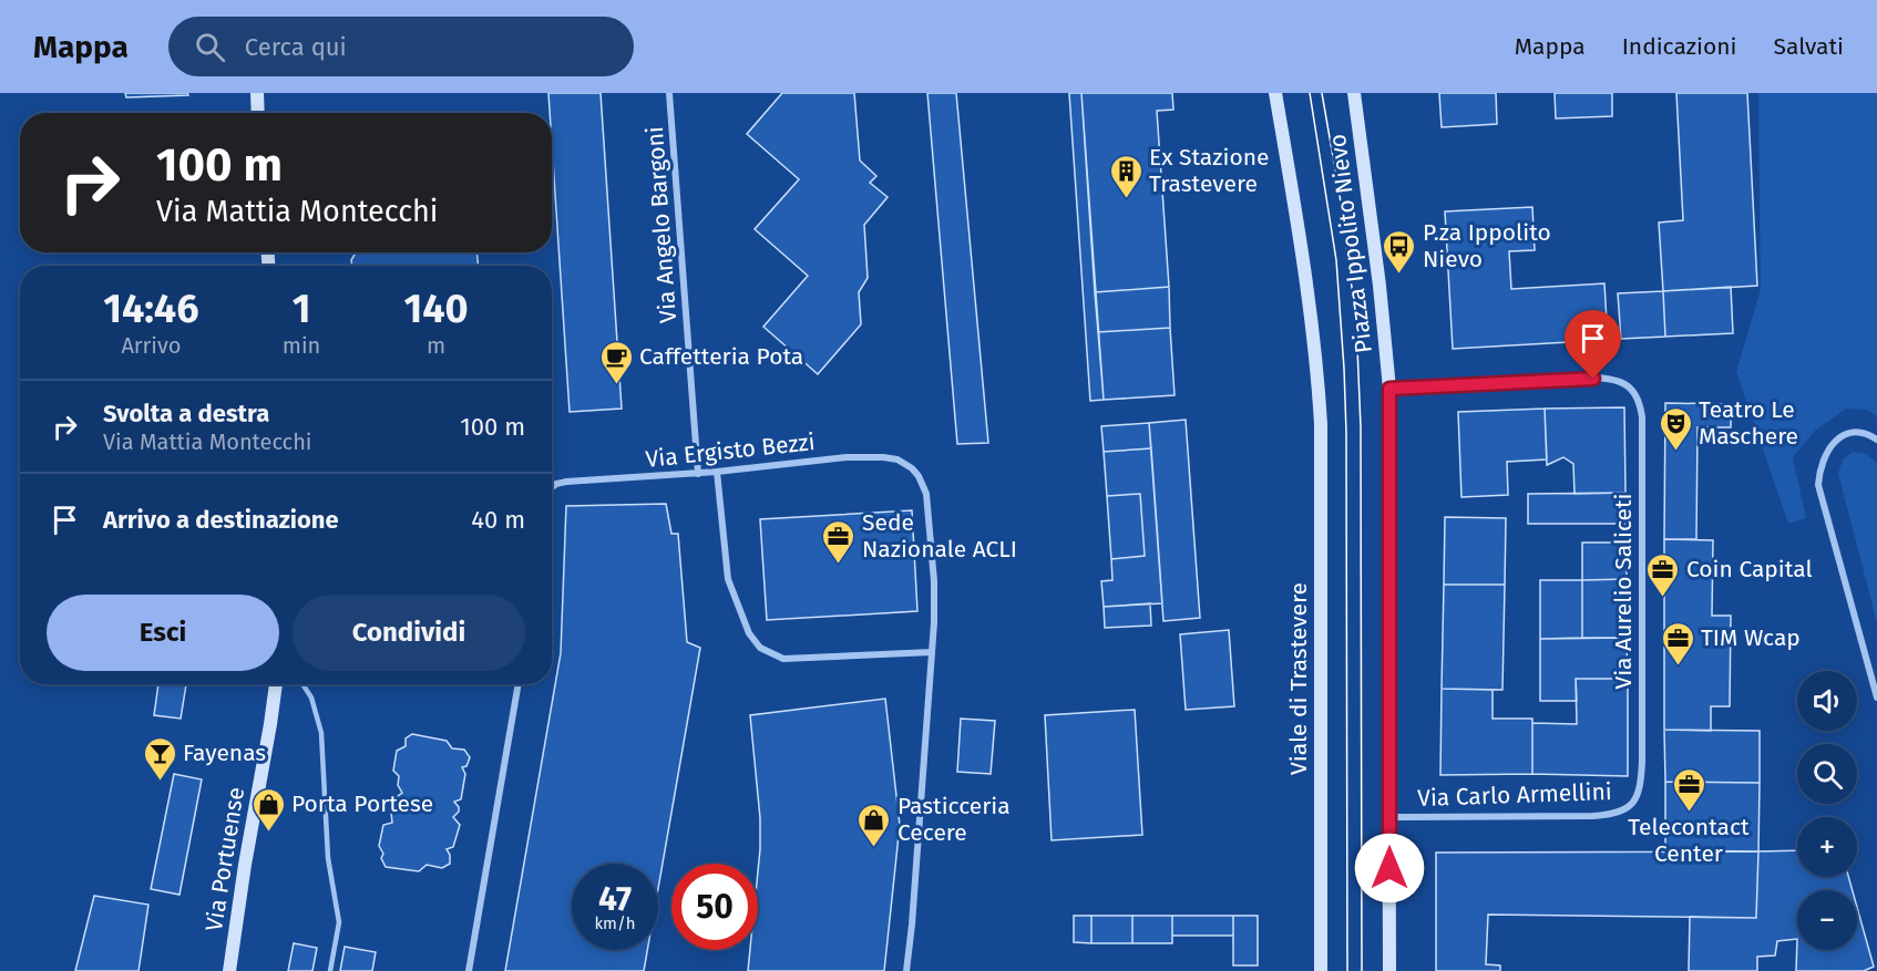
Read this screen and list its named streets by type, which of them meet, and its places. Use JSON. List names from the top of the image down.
{
  "streets": {
    "main road": ["Piazza Ippolito Nievo", "Viale di Trastevere", "Via Portuense"],
    "street": [
      "Via Angelo Bargoni",
      "Via Ergisto Bezzi",
      "Via Aurelio Saliceti",
      "Via Carlo Armellini"
    ]
  },
  "crossings": [
    ["Via Angelo Bargoni", "Via Ergisto Bezzi"],
    ["Piazza Ippolito Nievo", "Via Aurelio Saliceti"],
    ["Piazza Ippolito Nievo", "Viale di Trastevere"],
    ["Via Aurelio Saliceti", "Via Carlo Armellini"]
  ],
  "places": {
    "building": ["Ex Stazione Trastevere"],
    "bus stop": ["P.za Ippolito Nievo"],
    "cafe": ["Caffetteria Pota"],
    "theatre": ["Teatro Le Maschere"],
    "office": [
      "Sede Nazionale ACLI",
      "Coin Capital",
      "TIM Wcap",
      "Telecontact Center"
    ],
    "bar": ["Fayenas"],
    "shop": ["Porta Portese", "Pasticceria Cecere"]
  },
  "page": {
    "header": "Mappa",
    "search": "Cerca qui",
    "nav": ["Mappa", "Indicazioni", "Salvati"],
    "turn": ["100 m", "Via Mattia Montecchi"],
    "eta": [
      "14:46",
      "Arrivo",
      "1",
      "min",
      "140",
      "m"
    ],
    "list": [
      {
        "name": "Svolta a destra",
        "note": "Via Mattia Montecchi",
        "value": "100 m"
      },
      {
        "name": "Arrivo a destinazione",
        "value": "40 m"
      }
    ],
    "buttons": ["Esci", "Condividi"],
    "map_buttons": ["+", "−"],
    "speed": "47 km/h",
    "limit": "50"
  }
}
